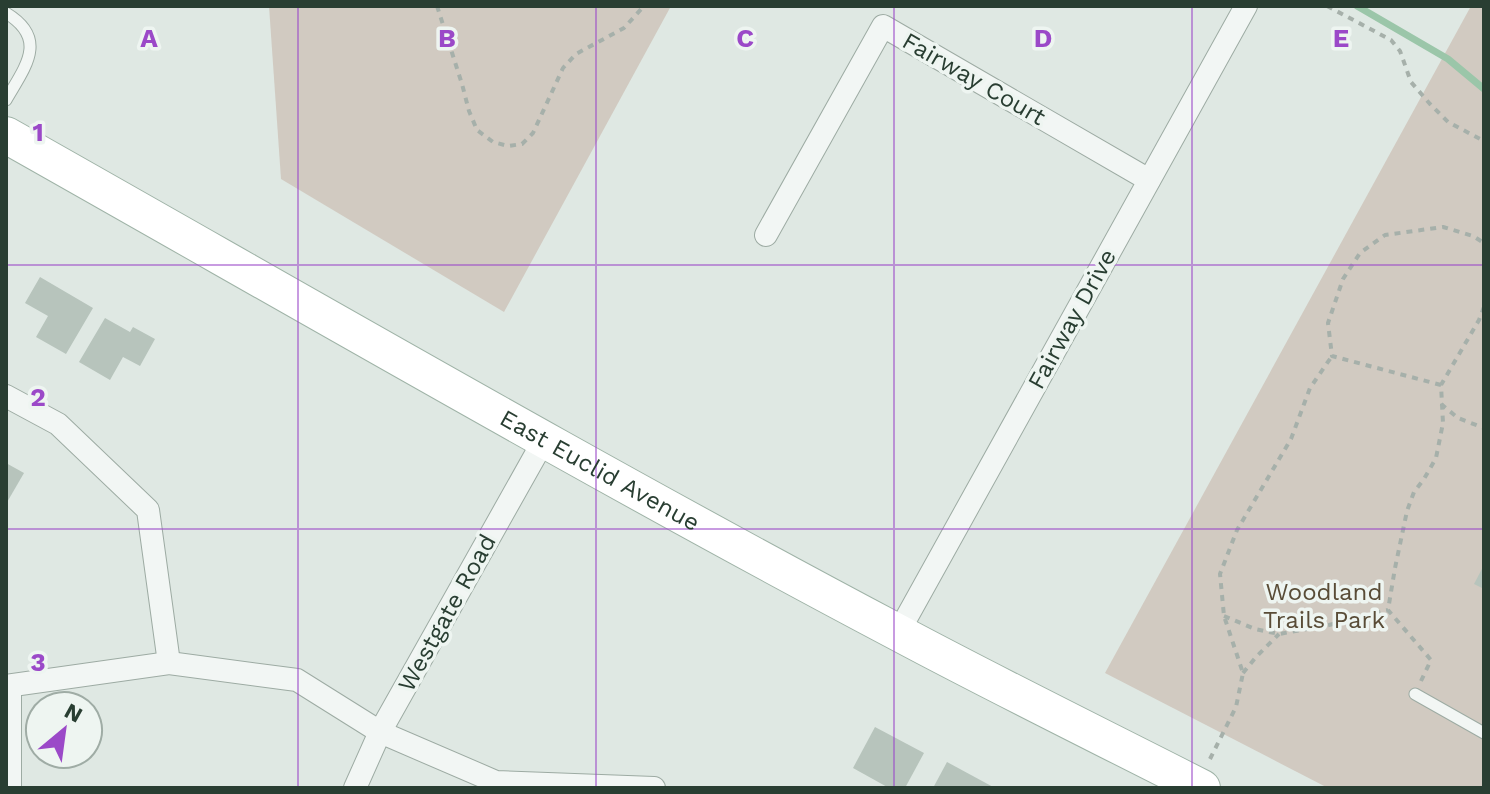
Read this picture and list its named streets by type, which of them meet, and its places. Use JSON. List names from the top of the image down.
{
  "streets": {
    "main road": ["East Euclid Avenue"],
    "street": ["Fairway Court", "Fairway Drive", "Westgate Road"]
  },
  "crossings": [
    ["Fairway Court", "Fairway Drive"],
    ["Fairway Drive", "East Euclid Avenue"],
    ["East Euclid Avenue", "Westgate Road"]
  ],
  "parks": ["Woodland Trails Park"],
  "north": "top right",
  "grid": {
    "columns": [
      "A",
      "B",
      "C",
      "D",
      "E"
    ],
    "rows": ["1", "2", "3"]
  }
}
